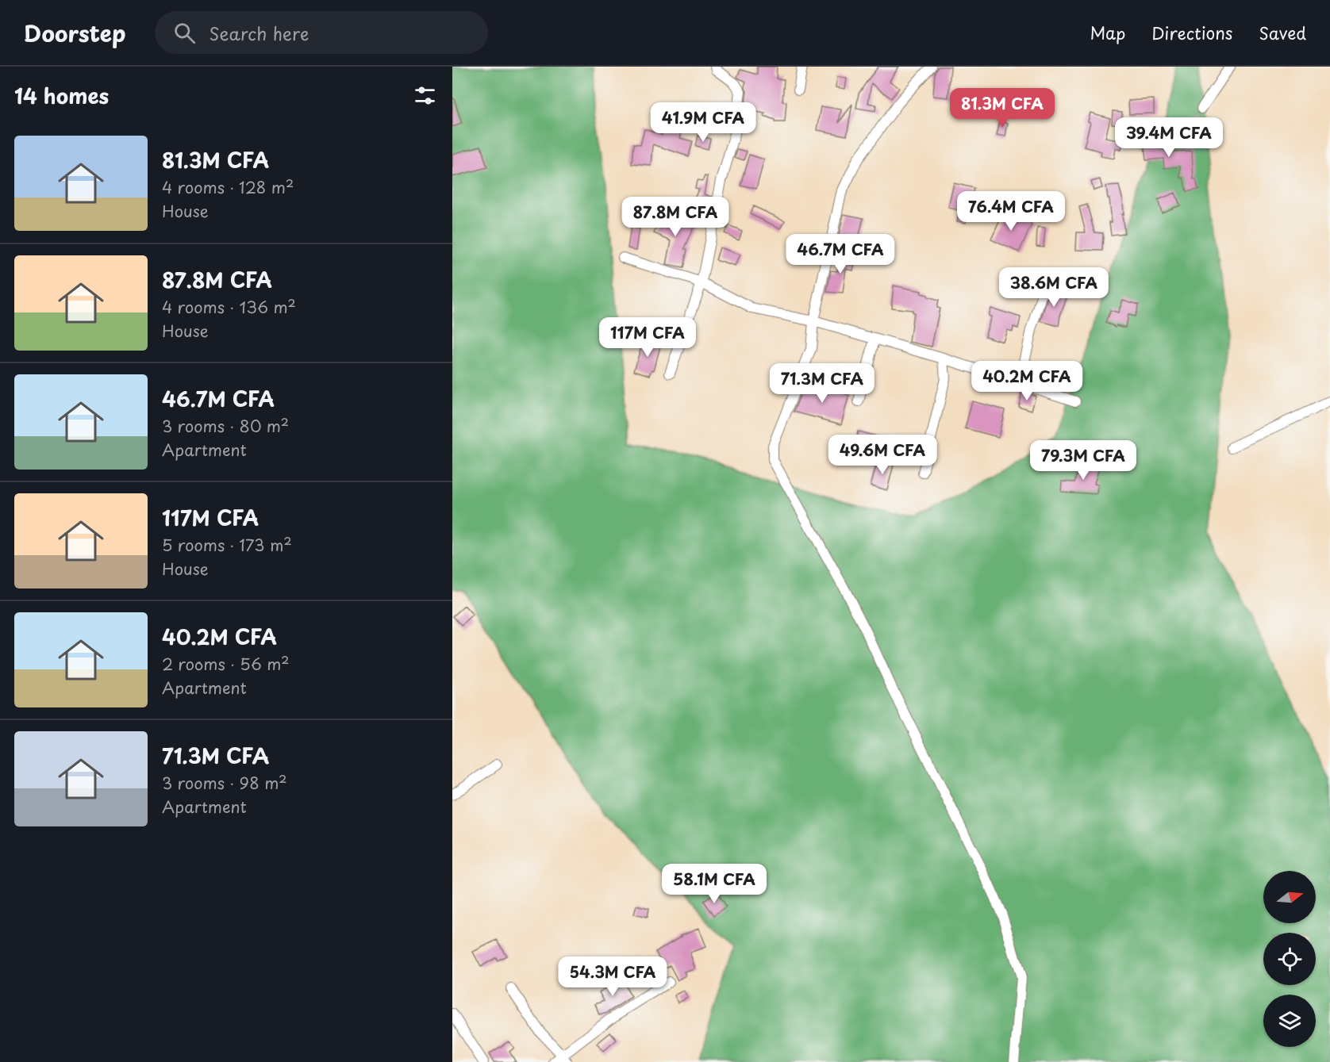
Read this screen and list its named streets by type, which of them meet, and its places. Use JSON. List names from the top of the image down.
{
  "north": "right",
  "page": {
    "header": "Doorstep",
    "search": "Search here",
    "nav": ["Map", "Directions", "Saved"],
    "heading": "14 homes",
    "price": [
      "81.3M CFA",
      "41.9M CFA",
      "39.4M CFA",
      "76.4M CFA",
      "87.8M CFA",
      "46.7M CFA",
      "38.6M CFA",
      "117M CFA",
      "40.2M CFA",
      "71.3M CFA",
      "49.6M CFA",
      "79.3M CFA",
      "58.1M CFA",
      "54.3M CFA"
    ],
    "list": [
      {
        "name": "81.3M CFA",
        "note": "4 rooms · 128 m² · House"
      },
      {
        "name": "87.8M CFA",
        "note": "4 rooms · 136 m² · House"
      },
      {
        "name": "46.7M CFA",
        "note": "3 rooms · 80 m² · Apartment"
      },
      {
        "name": "117M CFA",
        "note": "5 rooms · 173 m² · House"
      },
      {
        "name": "40.2M CFA",
        "note": "2 rooms · 56 m² · Apartment"
      },
      {
        "name": "71.3M CFA",
        "note": "3 rooms · 98 m² · Apartment"
      }
    ]
  }
}
